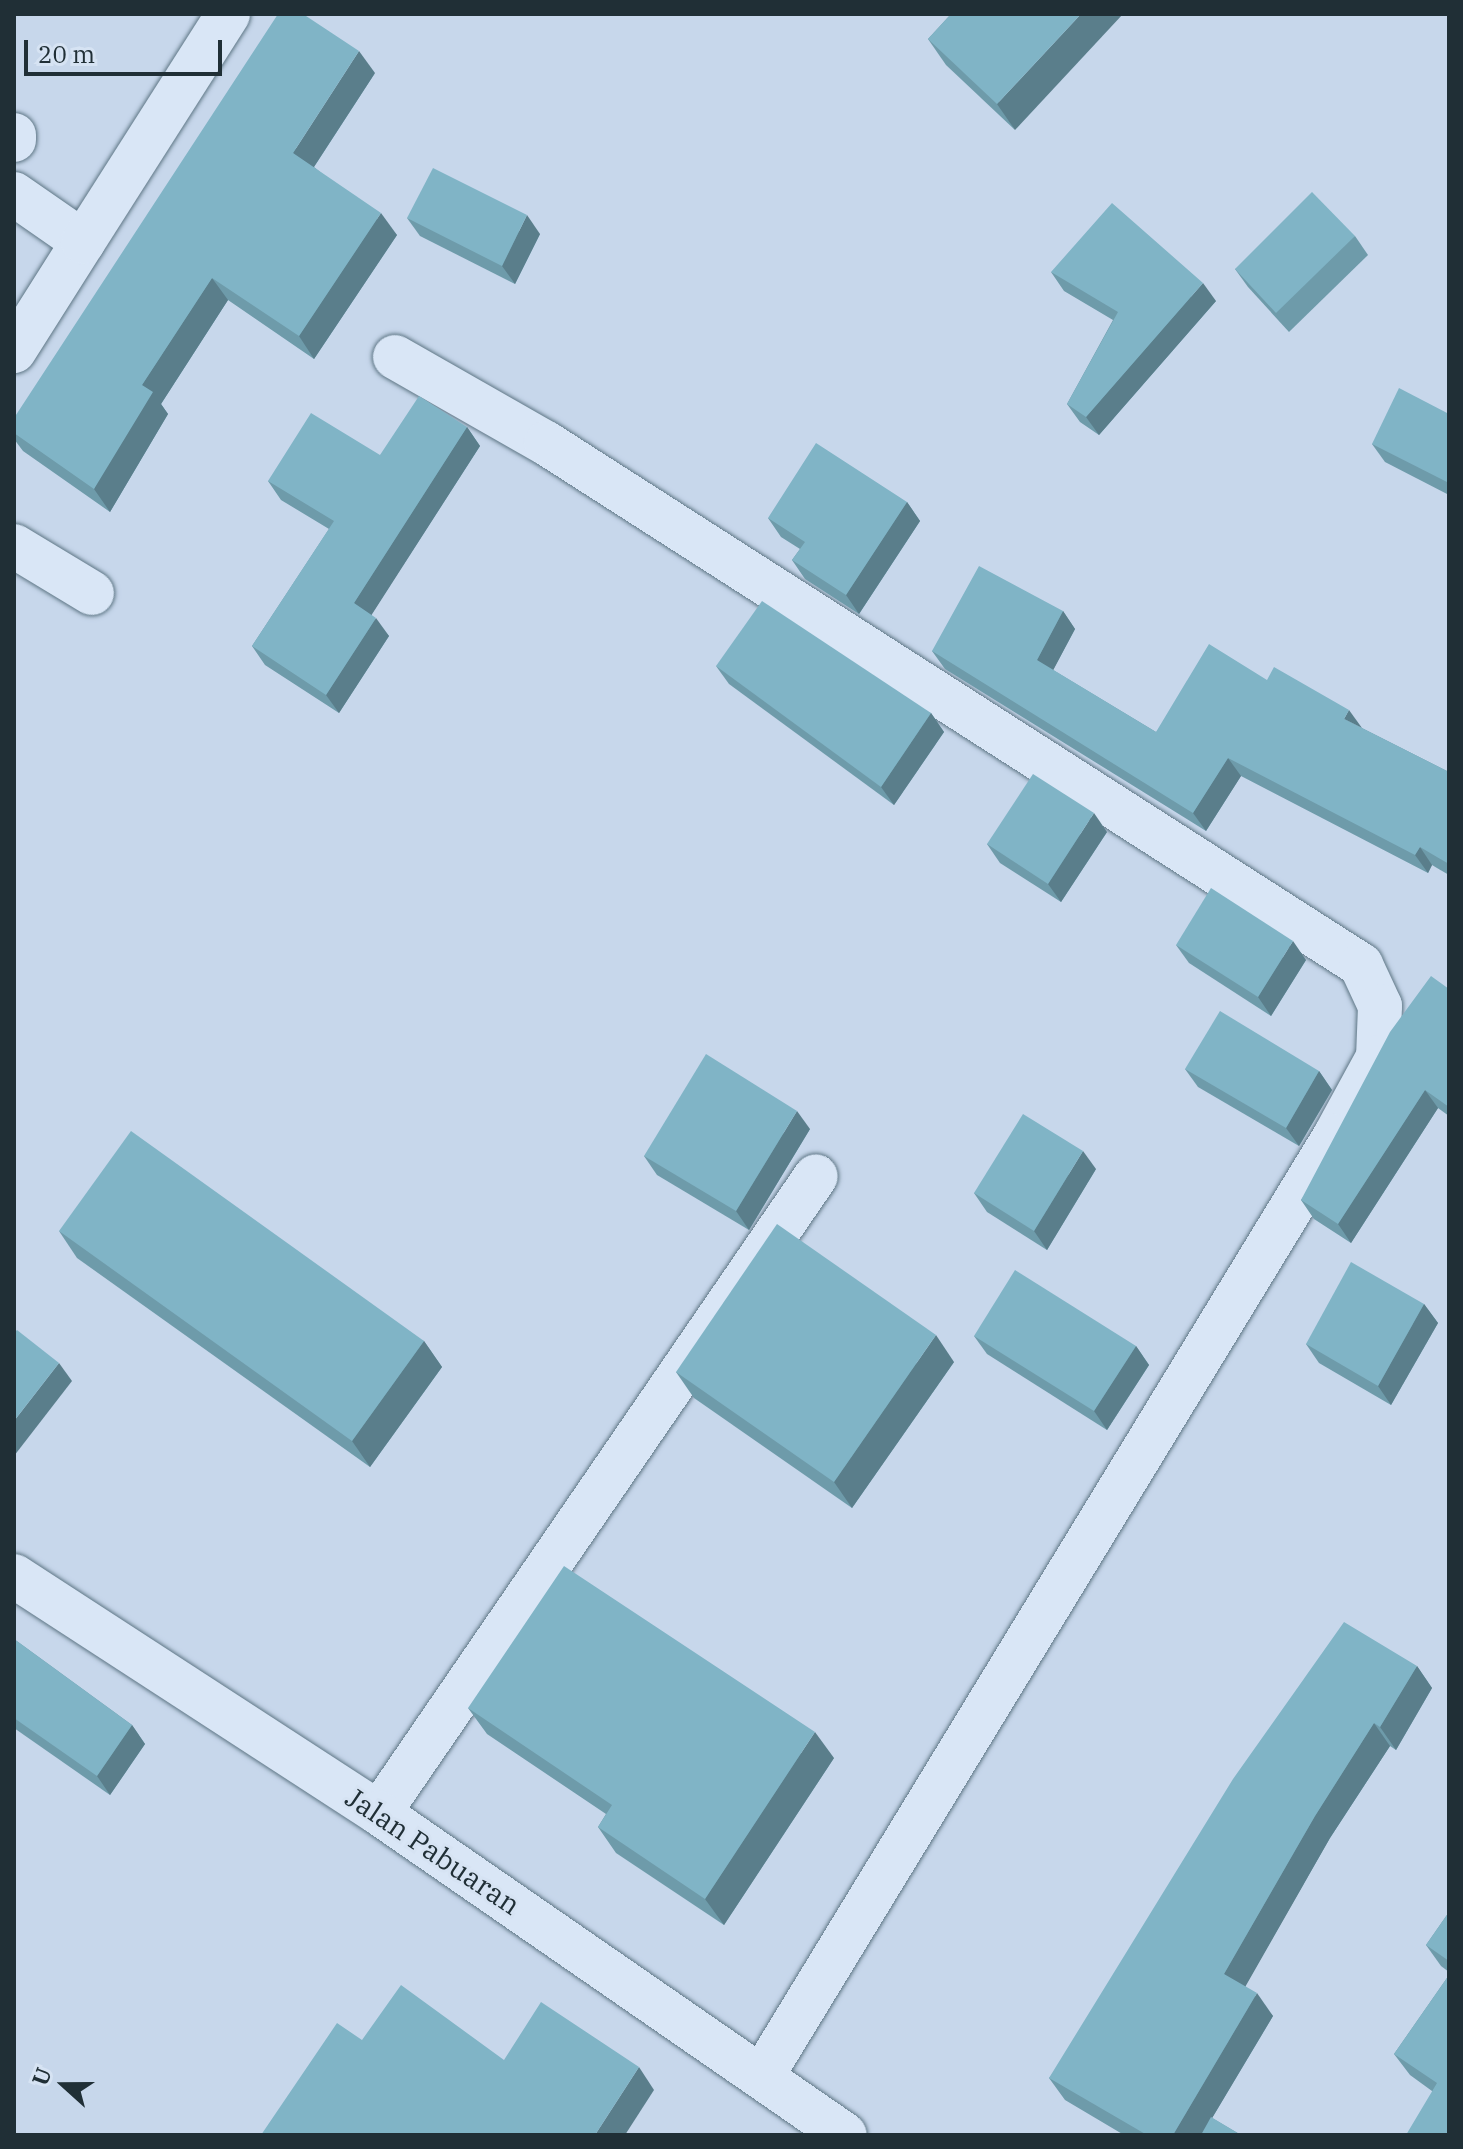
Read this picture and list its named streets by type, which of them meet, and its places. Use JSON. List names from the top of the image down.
{
  "streets": {
    "street": ["Jalan Pabuaran"]
  },
  "scale_bar": "20 m",
  "north": "left"
}
